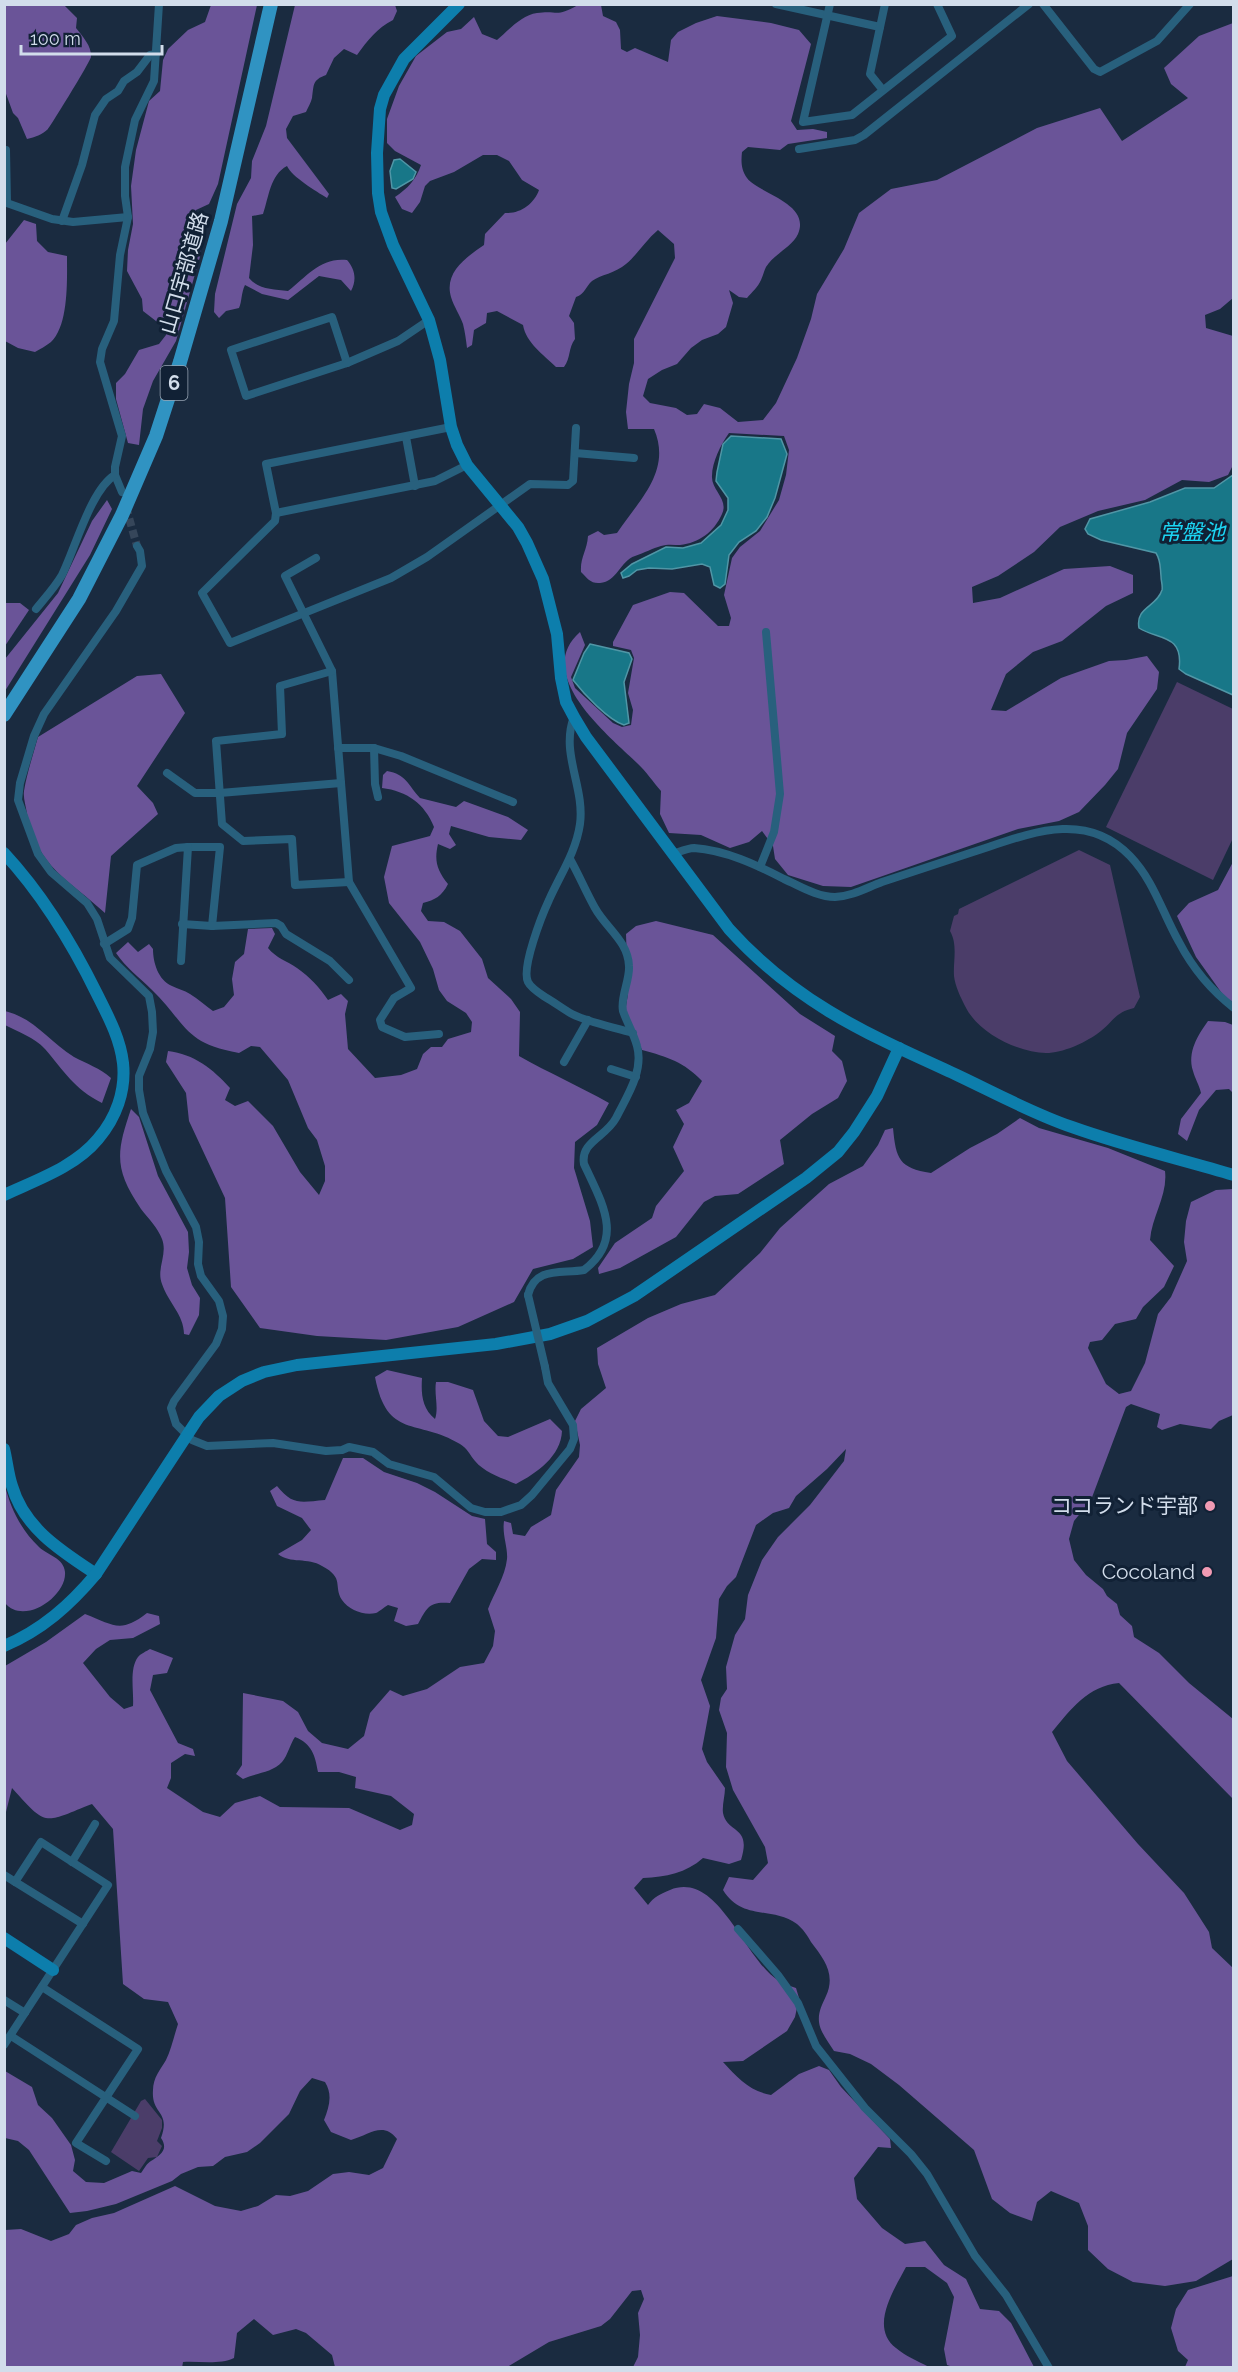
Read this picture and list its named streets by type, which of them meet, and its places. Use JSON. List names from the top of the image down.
{
  "streets": {
    "main road": ["山口宇部道路", "6"]
  },
  "water": ["常盤池"],
  "places": ["ココランド宇部", "Cocoland"],
  "scale_bar": "100 m"
}
